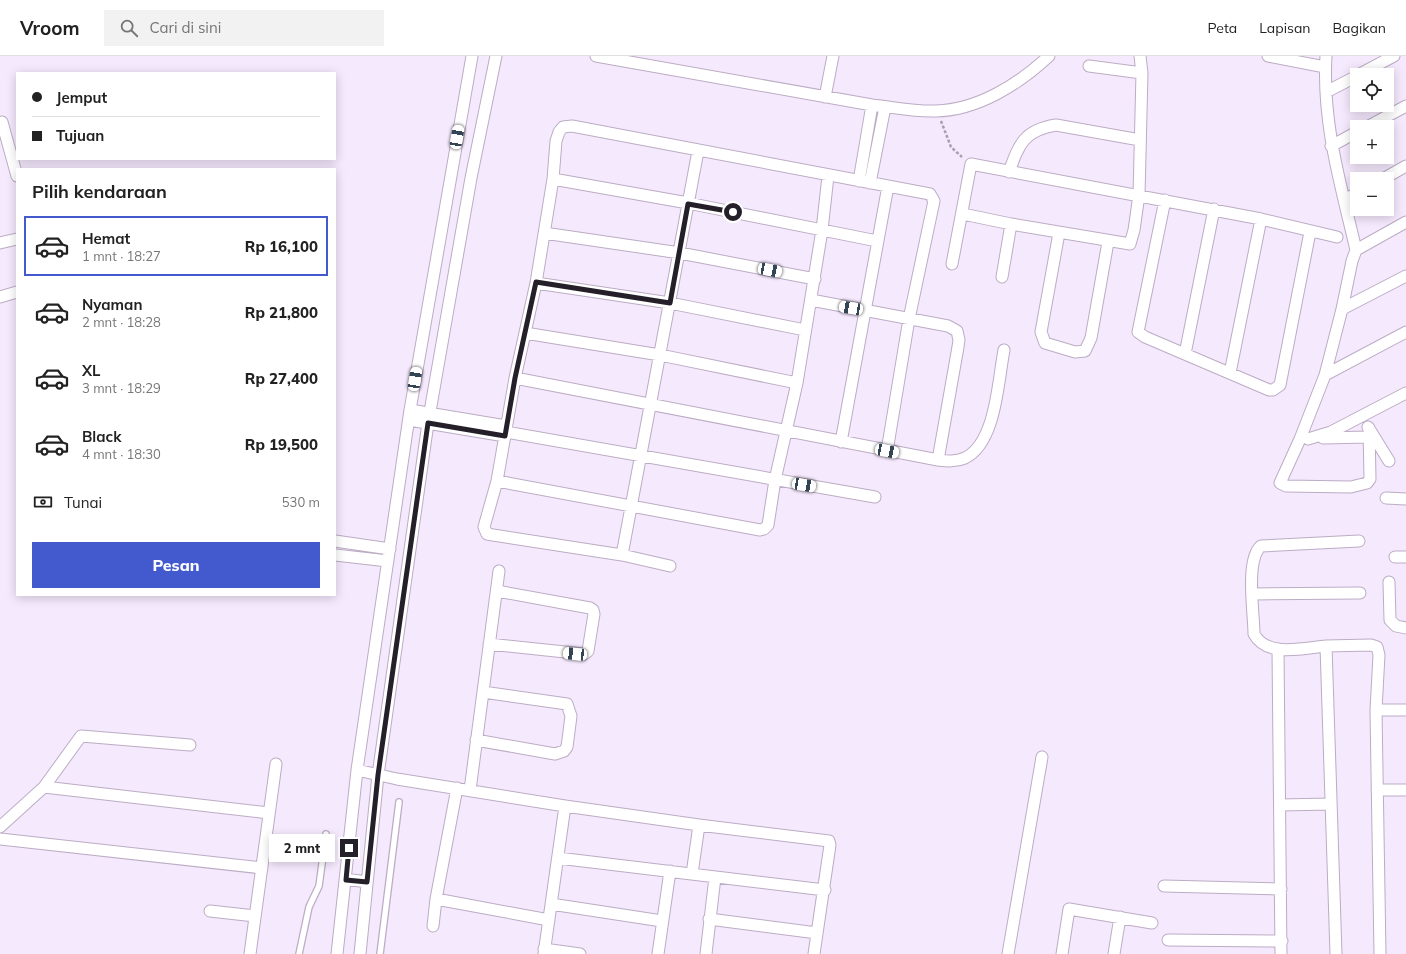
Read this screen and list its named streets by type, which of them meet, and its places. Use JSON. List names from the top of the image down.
{
  "page": {
    "header": "Vroom",
    "search": "Cari di sini",
    "nav": ["Peta", "Lapisan", "Bagikan"],
    "map_buttons": ["+", "−"],
    "banner": ["Jemput", "Tujuan"],
    "heading": "Pilih kendaraan",
    "list": [
      {
        "name": "Hemat",
        "note": "1 mnt · 18:27",
        "value": "Rp 16,100"
      },
      {
        "name": "Nyaman",
        "note": "2 mnt · 18:28",
        "value": "Rp 21,800"
      },
      {
        "name": "XL",
        "note": "3 mnt · 18:29",
        "value": "Rp 27,400"
      },
      {
        "name": "Black",
        "note": "4 mnt · 18:30",
        "value": "Rp 19,500"
      }
    ],
    "pay": ["Tunai", "530 m"],
    "buttons": "Pesan",
    "bubble": "2 mnt"
  }
}
